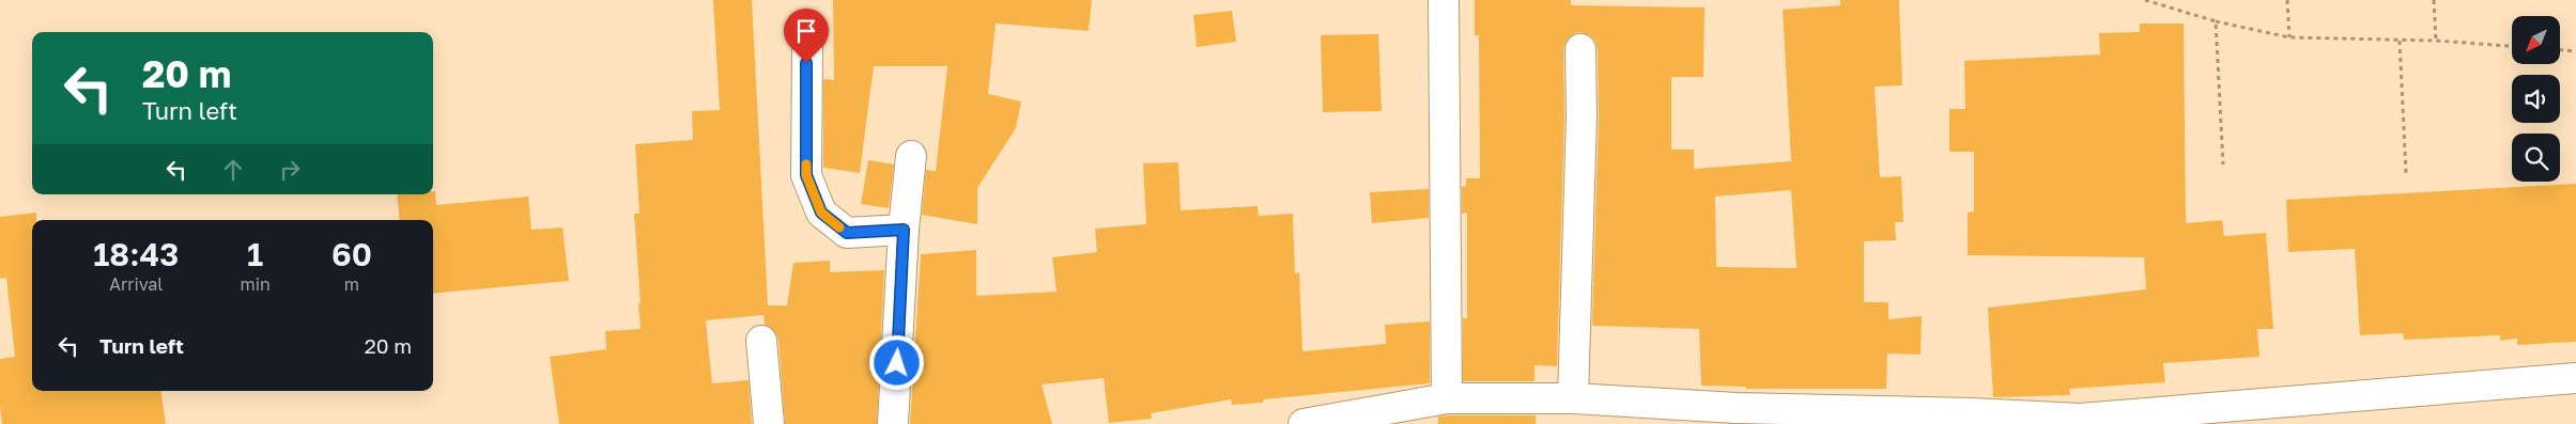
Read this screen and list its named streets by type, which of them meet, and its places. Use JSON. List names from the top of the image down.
{
  "north": "bottom left",
  "page": {
    "turn": ["20 m", "Turn left"],
    "eta": [
      "18:43",
      "Arrival",
      "1",
      "min",
      "60",
      "m"
    ],
    "list": [
      {
        "name": "Turn left",
        "value": "20 m"
      }
    ]
  }
}
